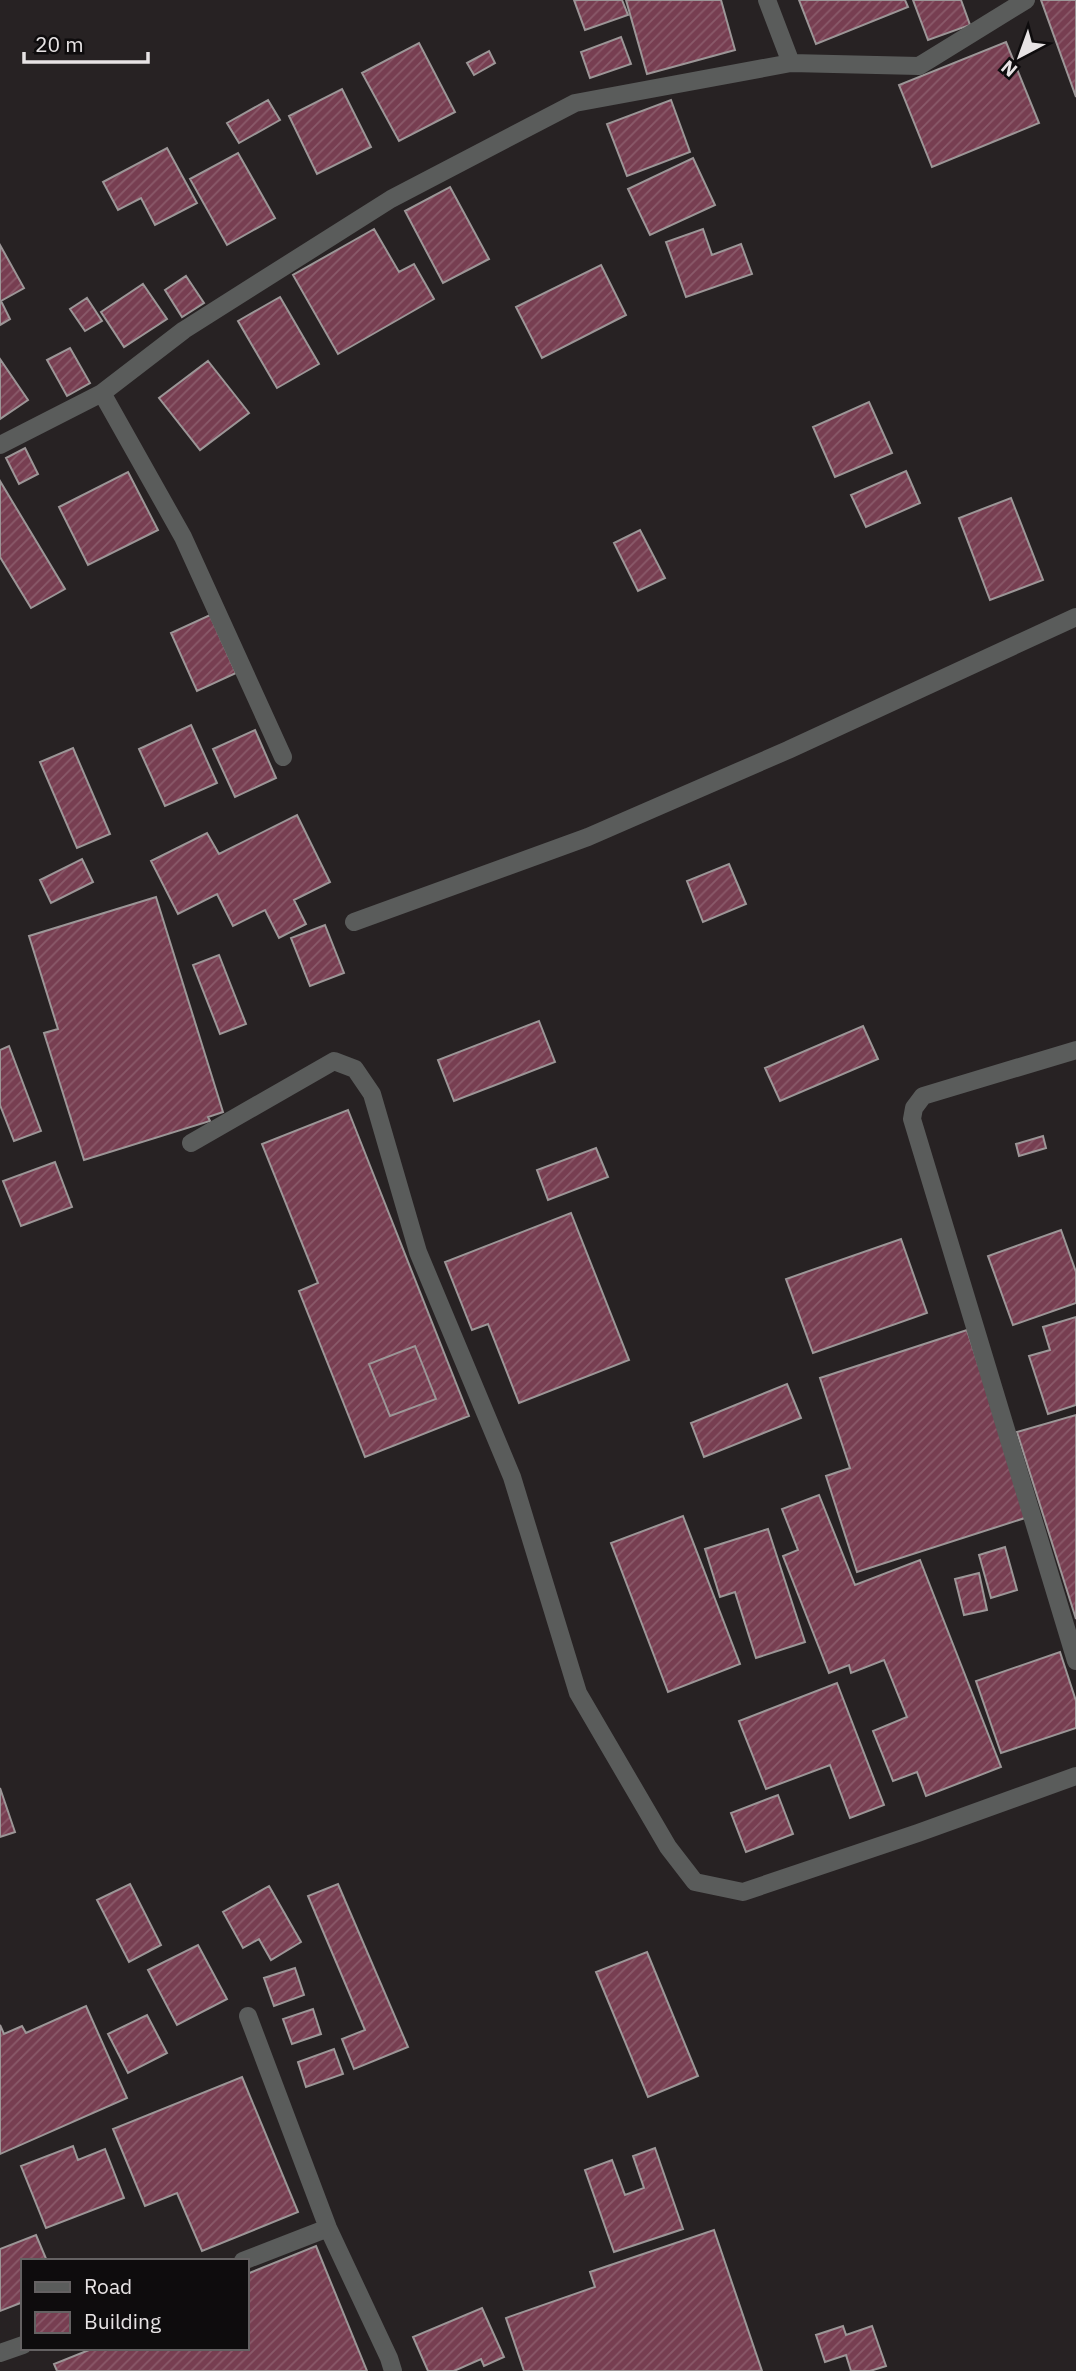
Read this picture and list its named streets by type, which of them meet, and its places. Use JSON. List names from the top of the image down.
{
  "legend": ["Road", "Building"],
  "scale_bar": "20 m",
  "north": "bottom left"
}
